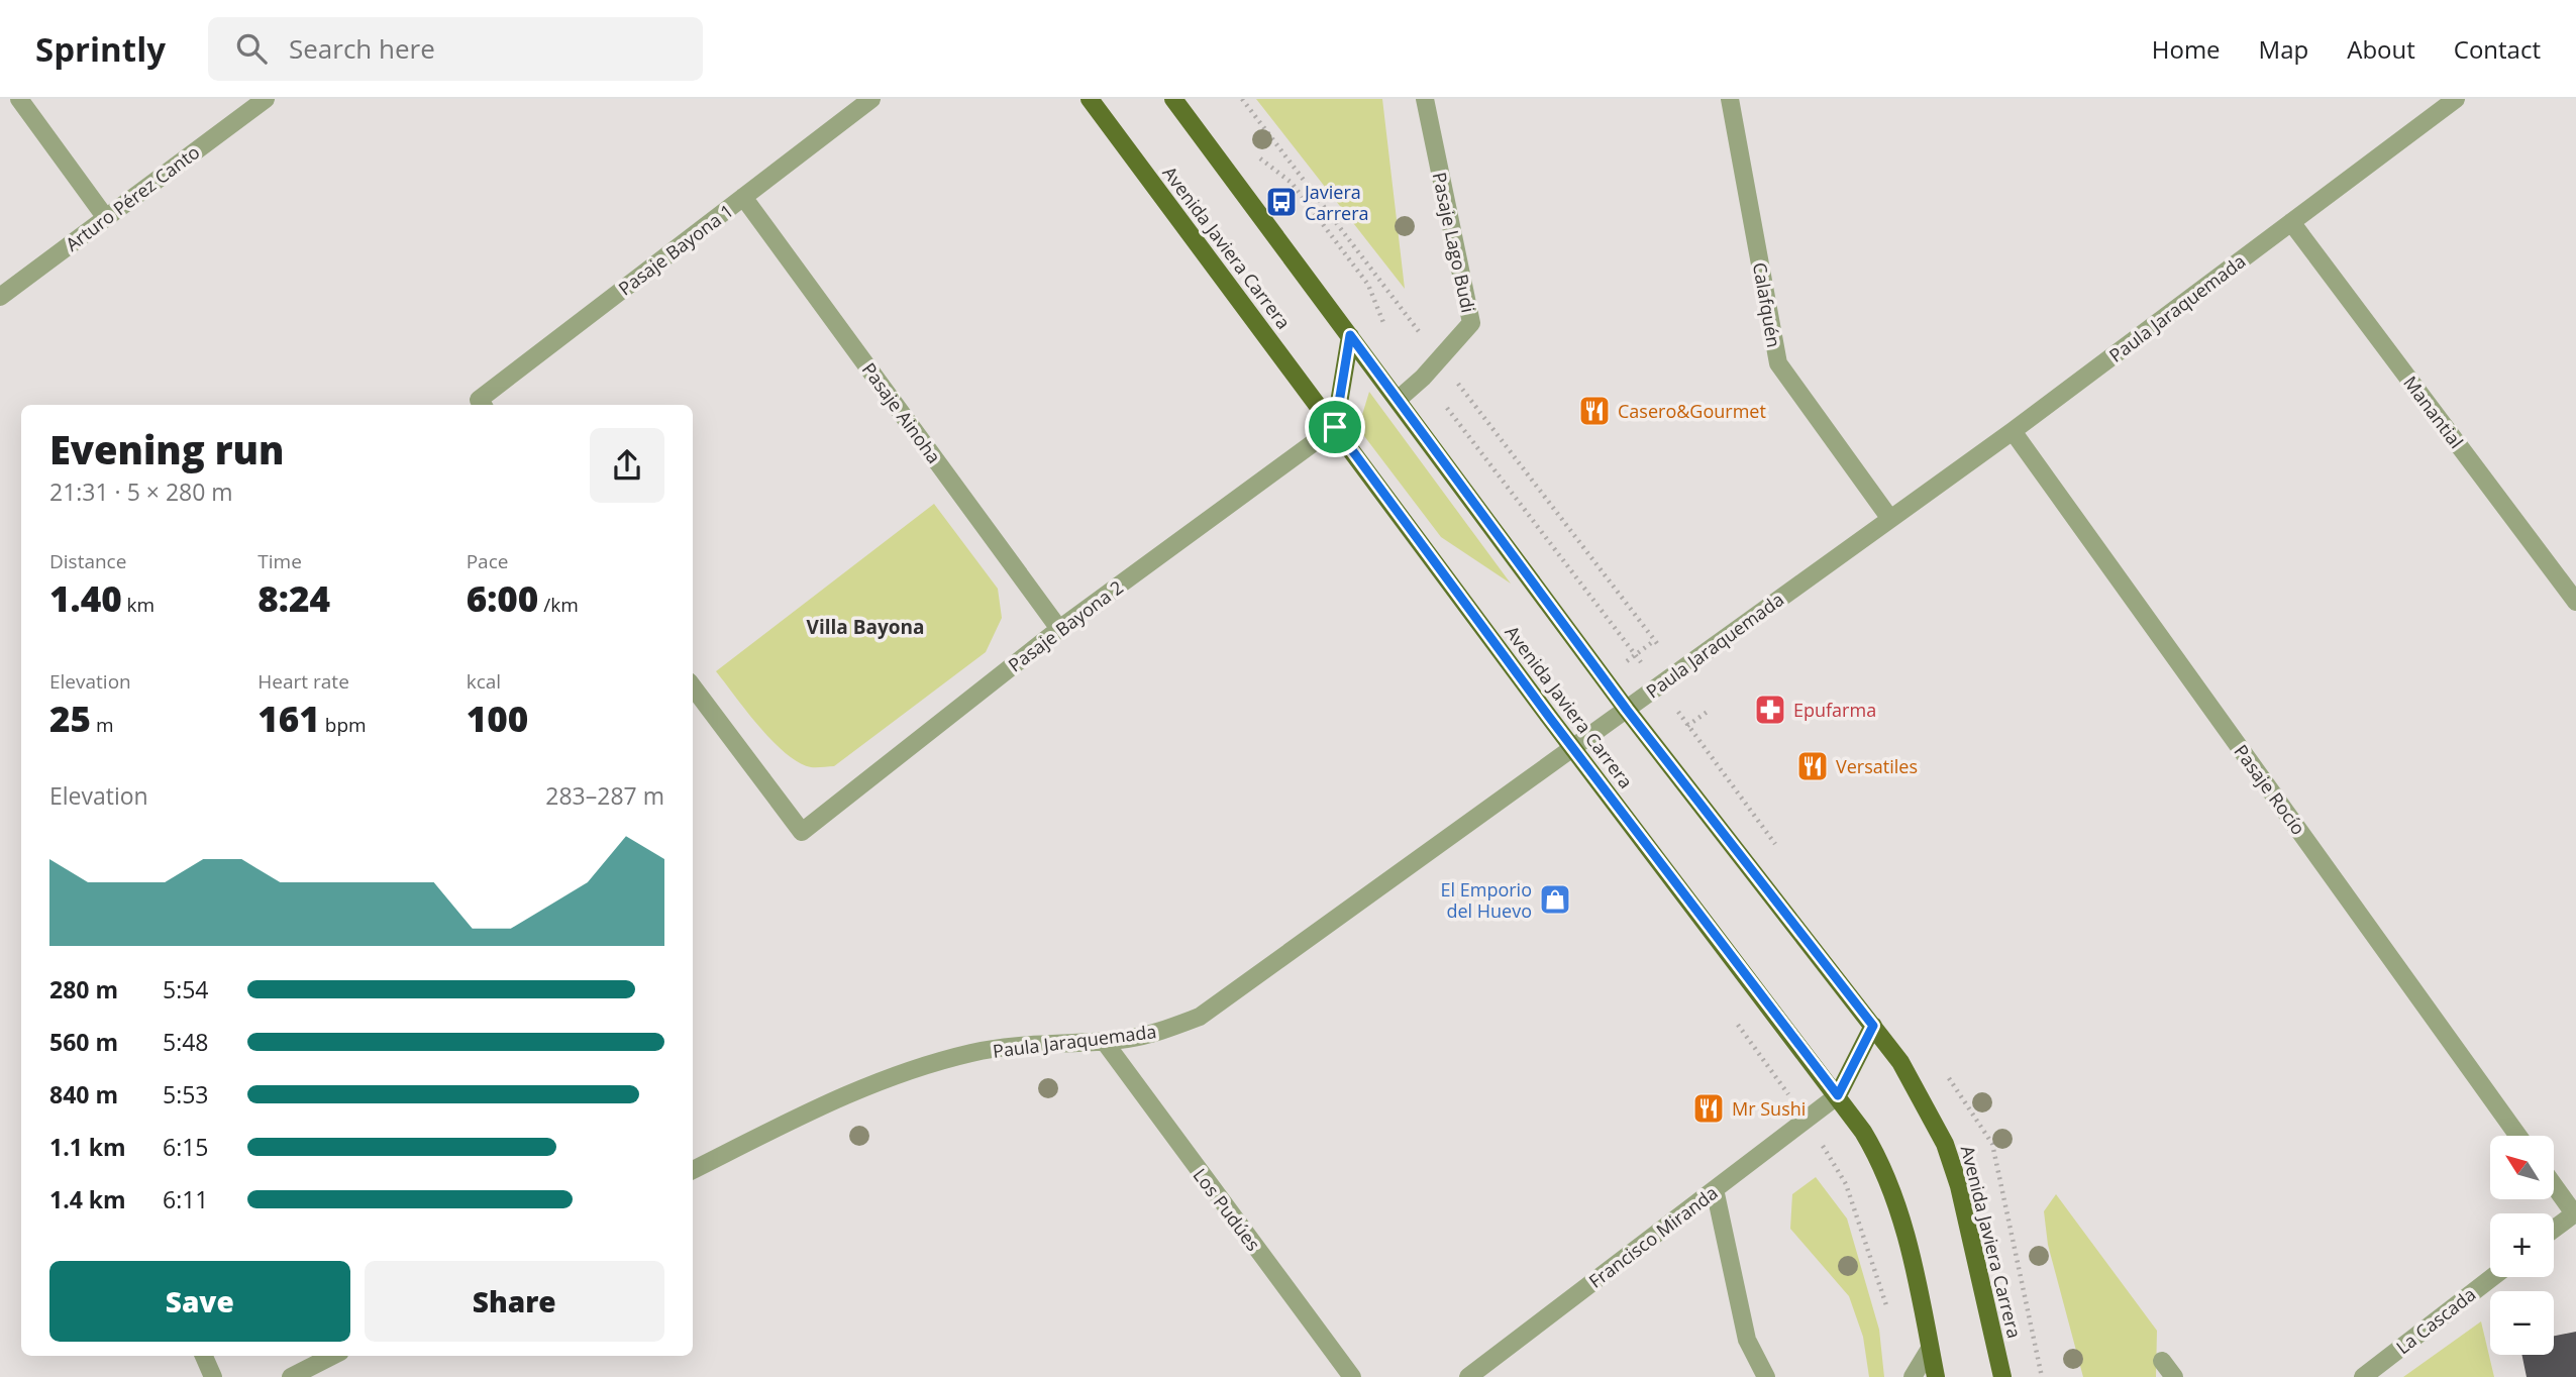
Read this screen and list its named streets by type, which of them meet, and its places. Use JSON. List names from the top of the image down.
{
  "streets": {
    "main road": ["Avenida Javiera Carrera"],
    "street": [
      "Arturo Pérez Canto",
      "Pasaje Lago Budi",
      "Pasaje Bayona 1",
      "Calafquén",
      "Paula Jaraquemada",
      "Manantial",
      "Pasaje Ainoha",
      "Pasaje Bayona 2",
      "Pasaje Rocío",
      "Los Pudúes",
      "Francisco Miranda",
      "La Cascada"
    ]
  },
  "crossings": [
    ["Pasaje Lago Budi", "Avenida Javiera Carrera"],
    ["Avenida Javiera Carrera", "Paula Jaraquemada"],
    ["Avenida Javiera Carrera", "Pasaje Bayona 2"],
    ["Avenida Javiera Carrera", "Francisco Miranda"],
    ["Pasaje Bayona 1", "Pasaje Ainoha"],
    ["Calafquén", "Paula Jaraquemada"],
    ["Paula Jaraquemada", "Manantial"],
    ["Paula Jaraquemada", "Pasaje Rocío"],
    ["Paula Jaraquemada", "Los Pudúes"],
    ["Pasaje Ainoha", "Pasaje Bayona 2"]
  ],
  "districts": ["Villa Bayona"],
  "places": {
    "bus stop": ["Javiera Carrera"],
    "restaurant": ["Casero&Gourmet", "Versatiles", "Mr Sushi"],
    "pharmacy": ["Epufarma"],
    "shop": ["El Emporio del Huevo"]
  },
  "north": "top left",
  "page": {
    "header": "Sprintly",
    "search": "Search here",
    "nav": [
      "Home",
      "Map",
      "About",
      "Contact"
    ],
    "heading": ["Evening run", "21:31 · 5 × 280 m"],
    "stats": [
      ["Distance", "1.40 km"],
      ["Time", "8:24"],
      ["Pace", "6:00 /km"],
      ["Elevation", "25 m"],
      ["Heart rate", "161 bpm"],
      ["kcal", "100"]
    ],
    "chart": ["Elevation", "283–287 m"],
    "list": [
      {
        "name": "280 m",
        "note": "5:54"
      },
      {
        "name": "560 m",
        "note": "5:48"
      },
      {
        "name": "840 m",
        "note": "5:53"
      },
      {
        "name": "1.1 km",
        "note": "6:15"
      },
      {
        "name": "1.4 km",
        "note": "6:11"
      }
    ],
    "map_buttons": ["+", "−"],
    "buttons": ["Save", "Share"]
  }
}
